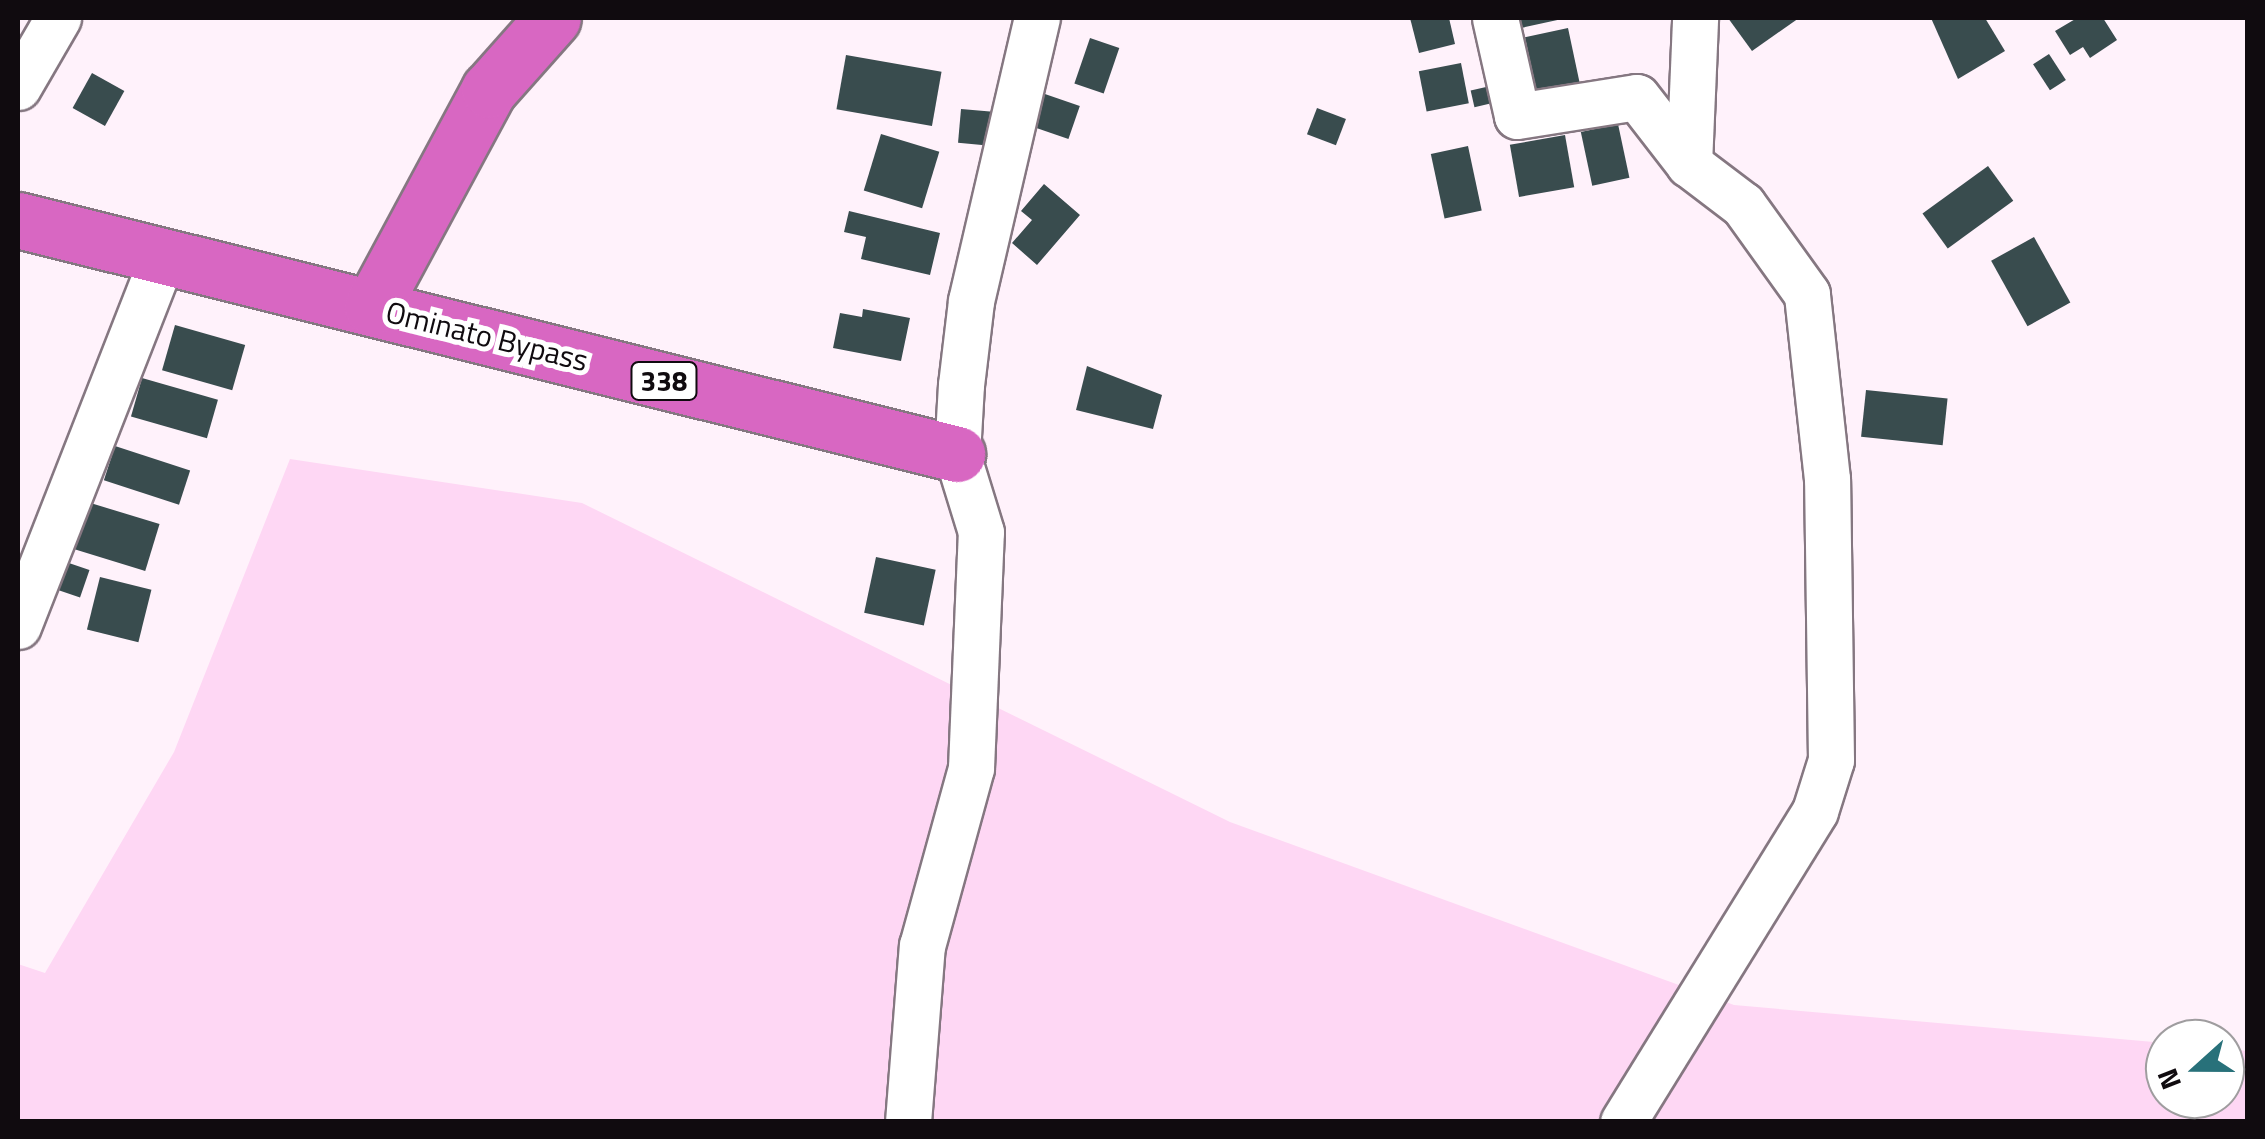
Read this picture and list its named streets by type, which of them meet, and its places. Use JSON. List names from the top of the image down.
{
  "streets": {
    "highway": ["Ominato Bypass", "338"]
  },
  "north": "left"
}
